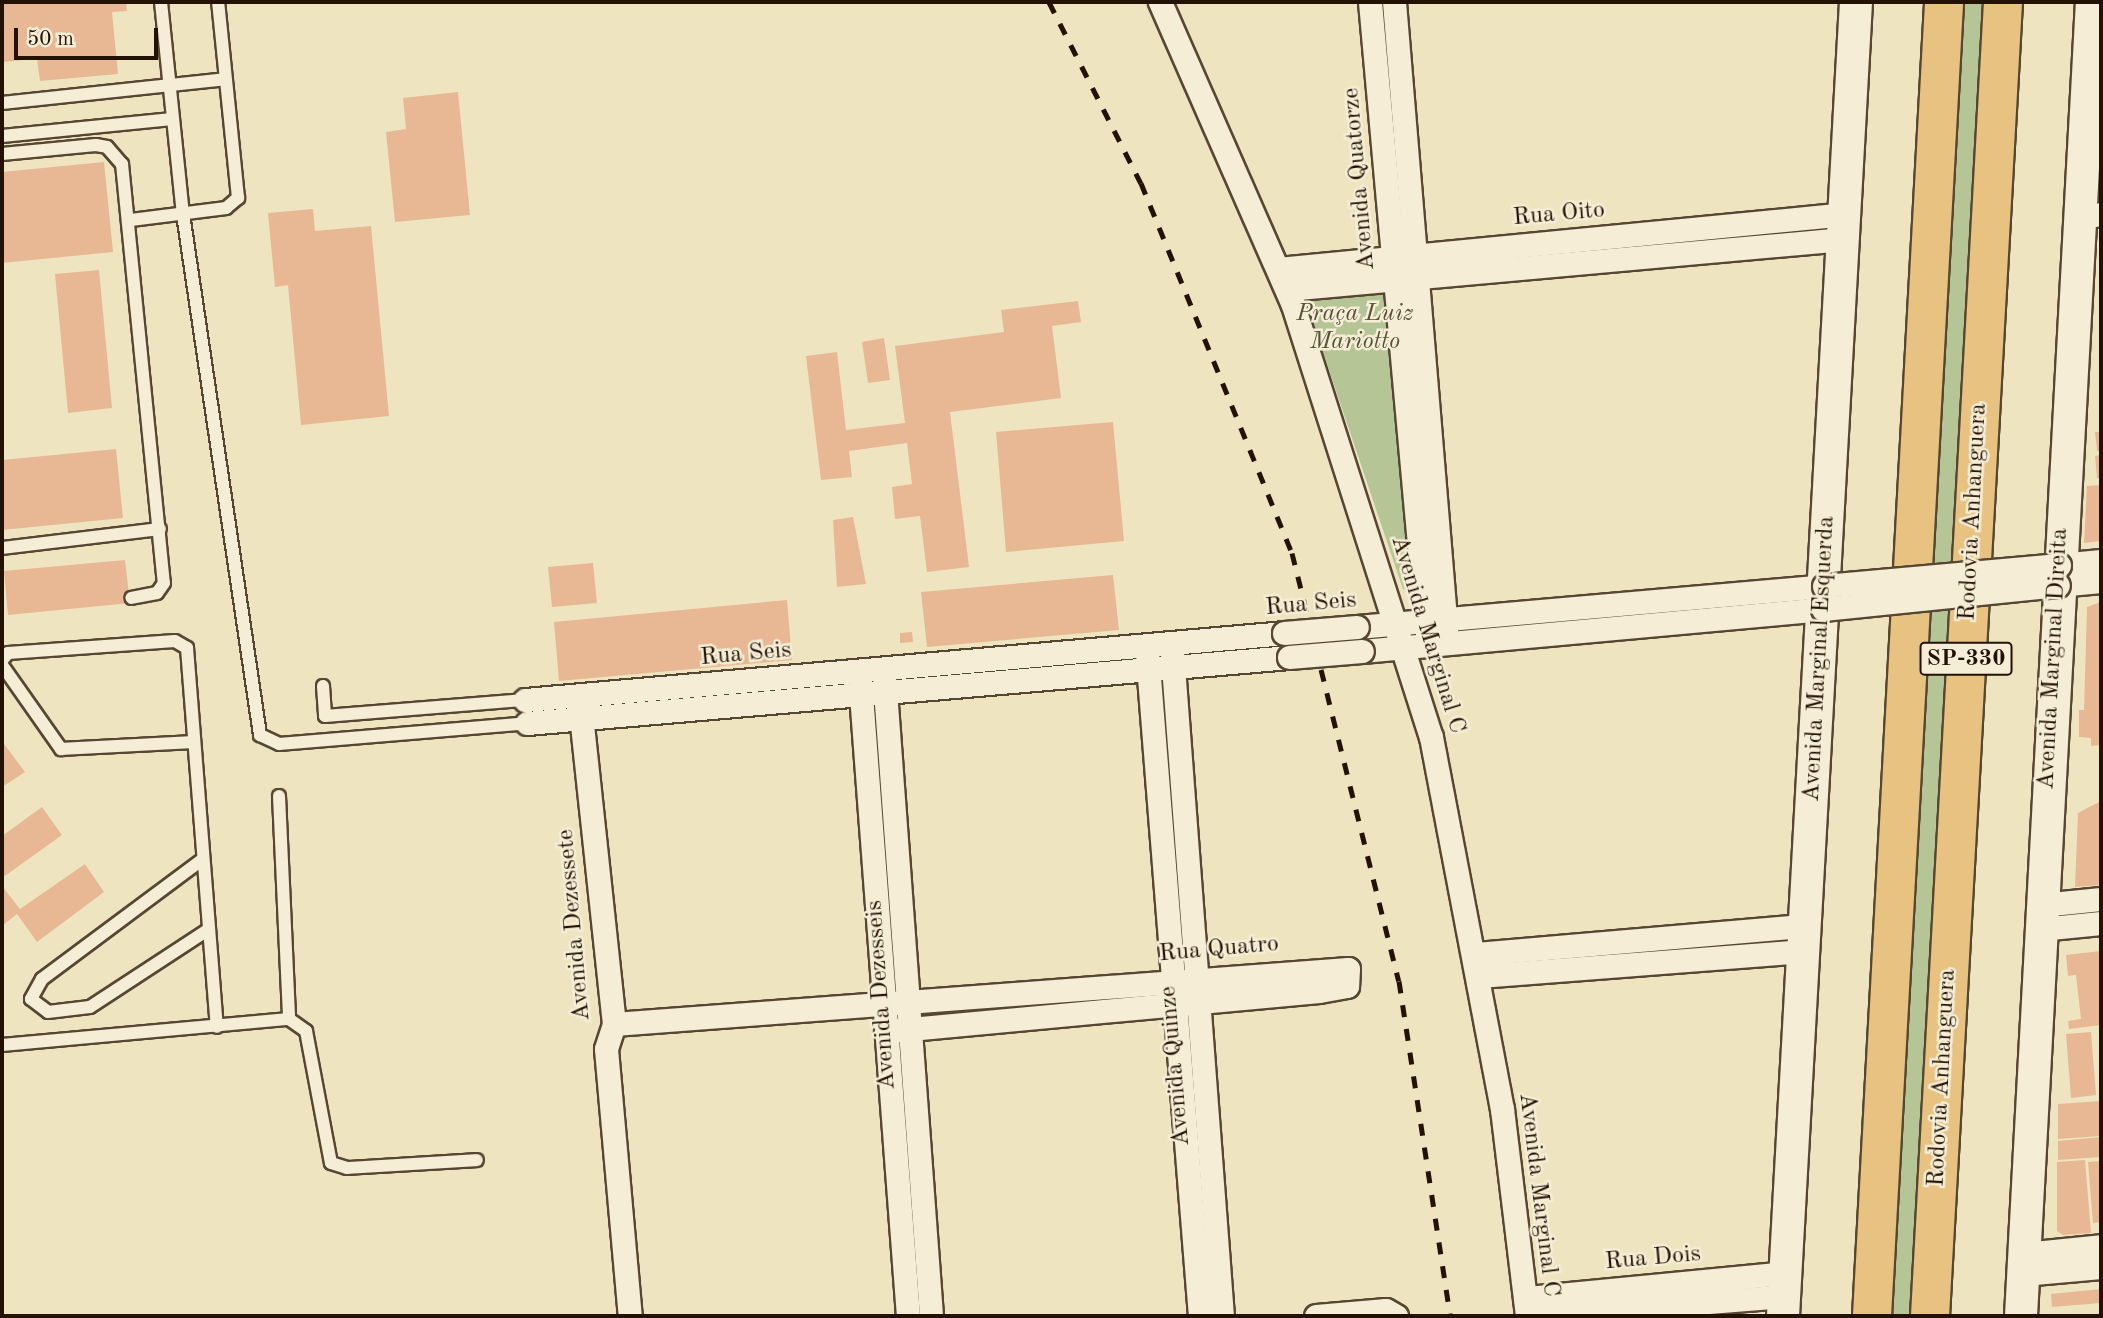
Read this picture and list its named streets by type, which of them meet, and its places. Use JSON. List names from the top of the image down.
{
  "streets": {
    "highway": ["Rodovia Anhanguera", "SP-330"],
    "main road": ["Avenida Marginal Esquerda", "Avenida Marginal Direita"],
    "street": [
      "Avenida Quatorze",
      "Rua Oito",
      "Rua Seis",
      "Avenida Marginal C",
      "Avenida Dezessete",
      "Rua Quatro",
      "Avenida Dezesseis",
      "Avenida Quinze",
      "Rua Dois"
    ]
  },
  "crossings": [
    ["Avenida Quatorze", "Rua Oito"],
    ["Avenida Quatorze", "Rua Seis"],
    ["Rua Oito", "Avenida Marginal C"],
    ["Rua Oito", "Avenida Marginal Esquerda"],
    ["Rua Seis", "Avenida Marginal C"],
    ["Rua Seis", "Avenida Marginal Esquerda"],
    ["Rua Seis", "Avenida Marginal Direita"],
    ["Rua Seis", "Avenida Dezessete"],
    ["Rua Seis", "Avenida Dezesseis"],
    ["Rua Seis", "Avenida Quinze"],
    ["Avenida Marginal C", "Rua Dois"],
    ["Avenida Marginal Esquerda", "Rua Dois"],
    ["Avenida Dezessete", "Rua Quatro"],
    ["Rua Quatro", "Avenida Dezesseis"],
    ["Rua Quatro", "Avenida Quinze"]
  ],
  "parks": ["Praça Luiz Mariotto"],
  "scale_bar": "50 m"
}
